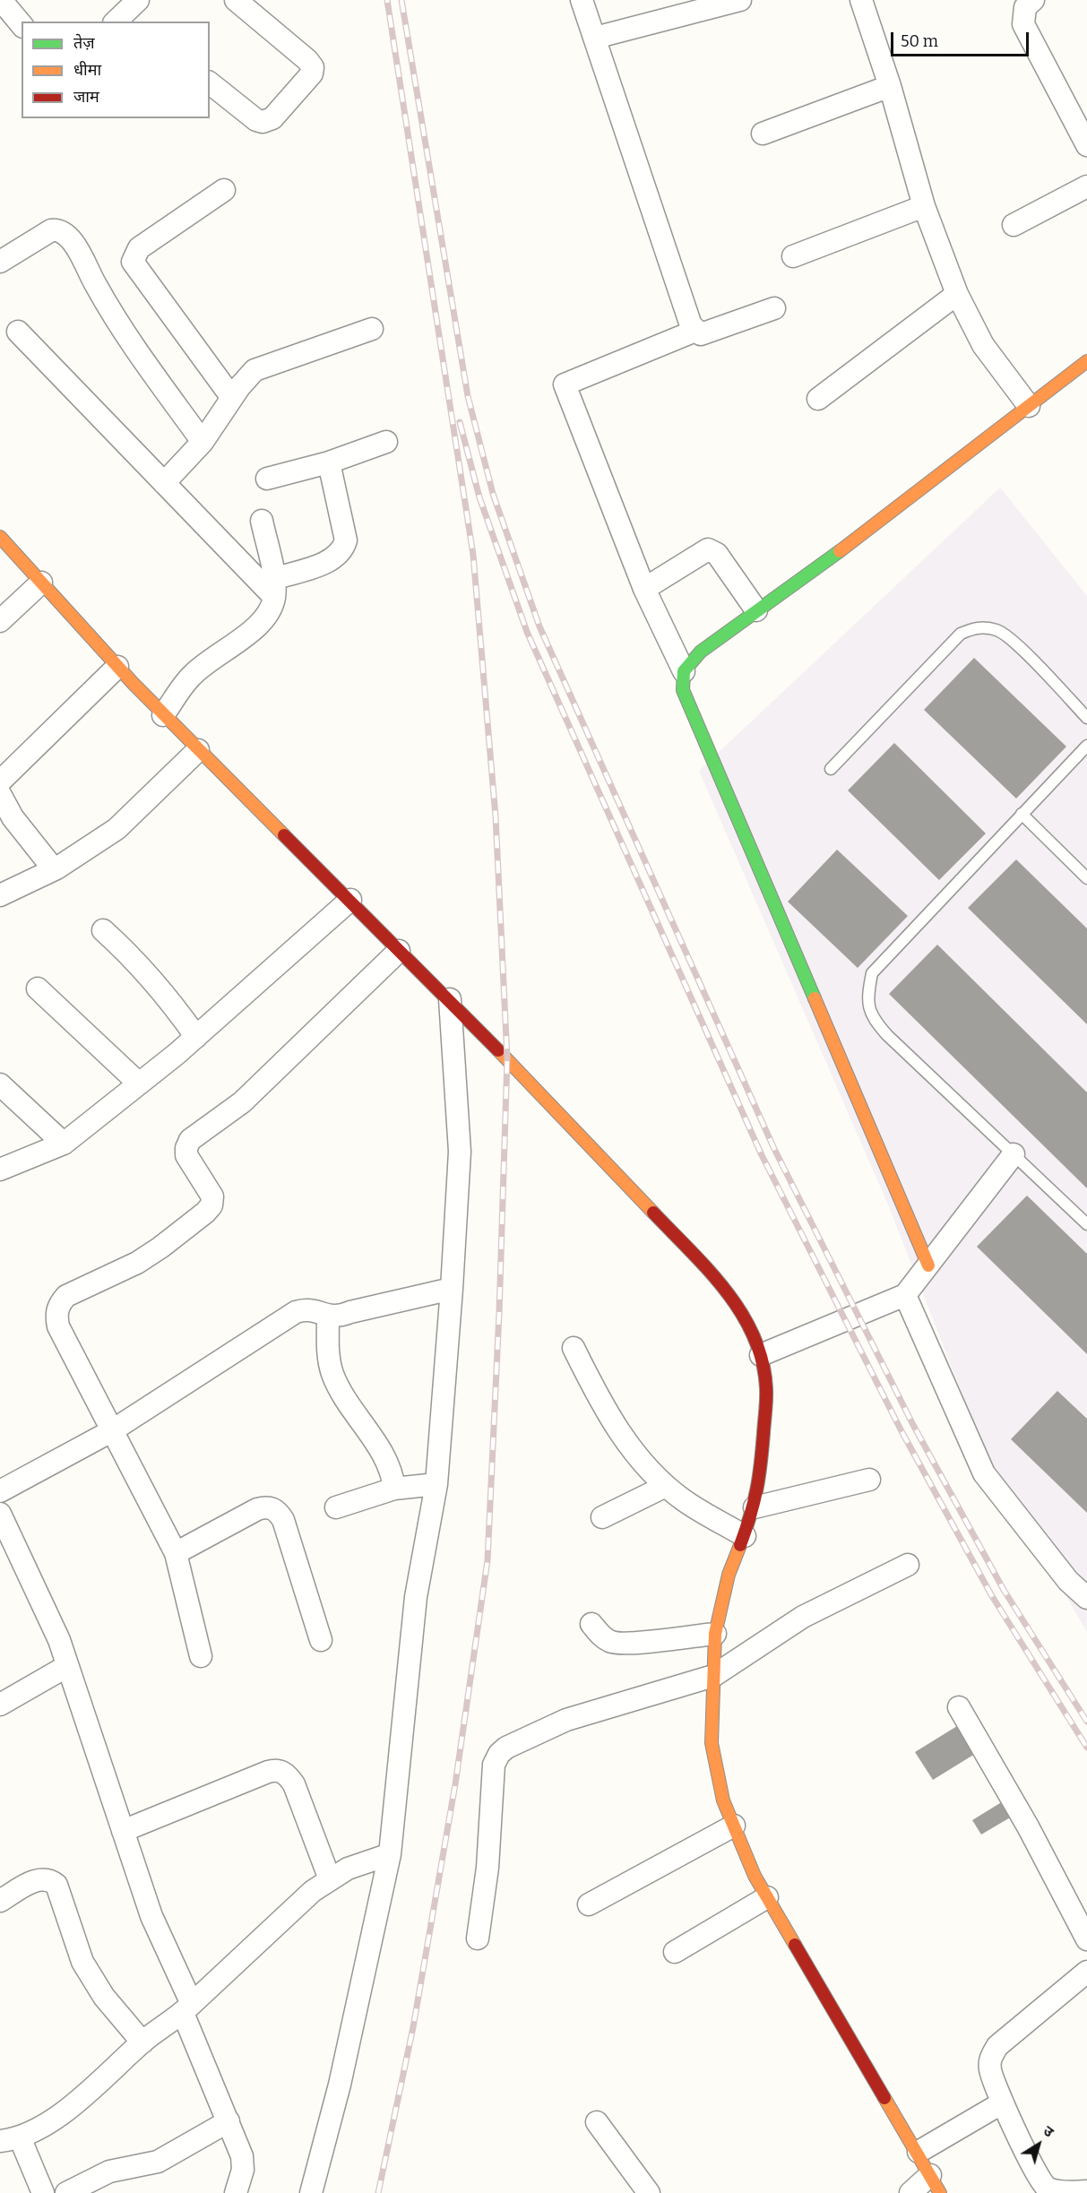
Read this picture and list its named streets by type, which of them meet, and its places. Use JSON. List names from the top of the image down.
{
  "legend": ["तेज़", "धीमा", "जाम"],
  "scale_bar": "50 m",
  "north": "top right"
}
